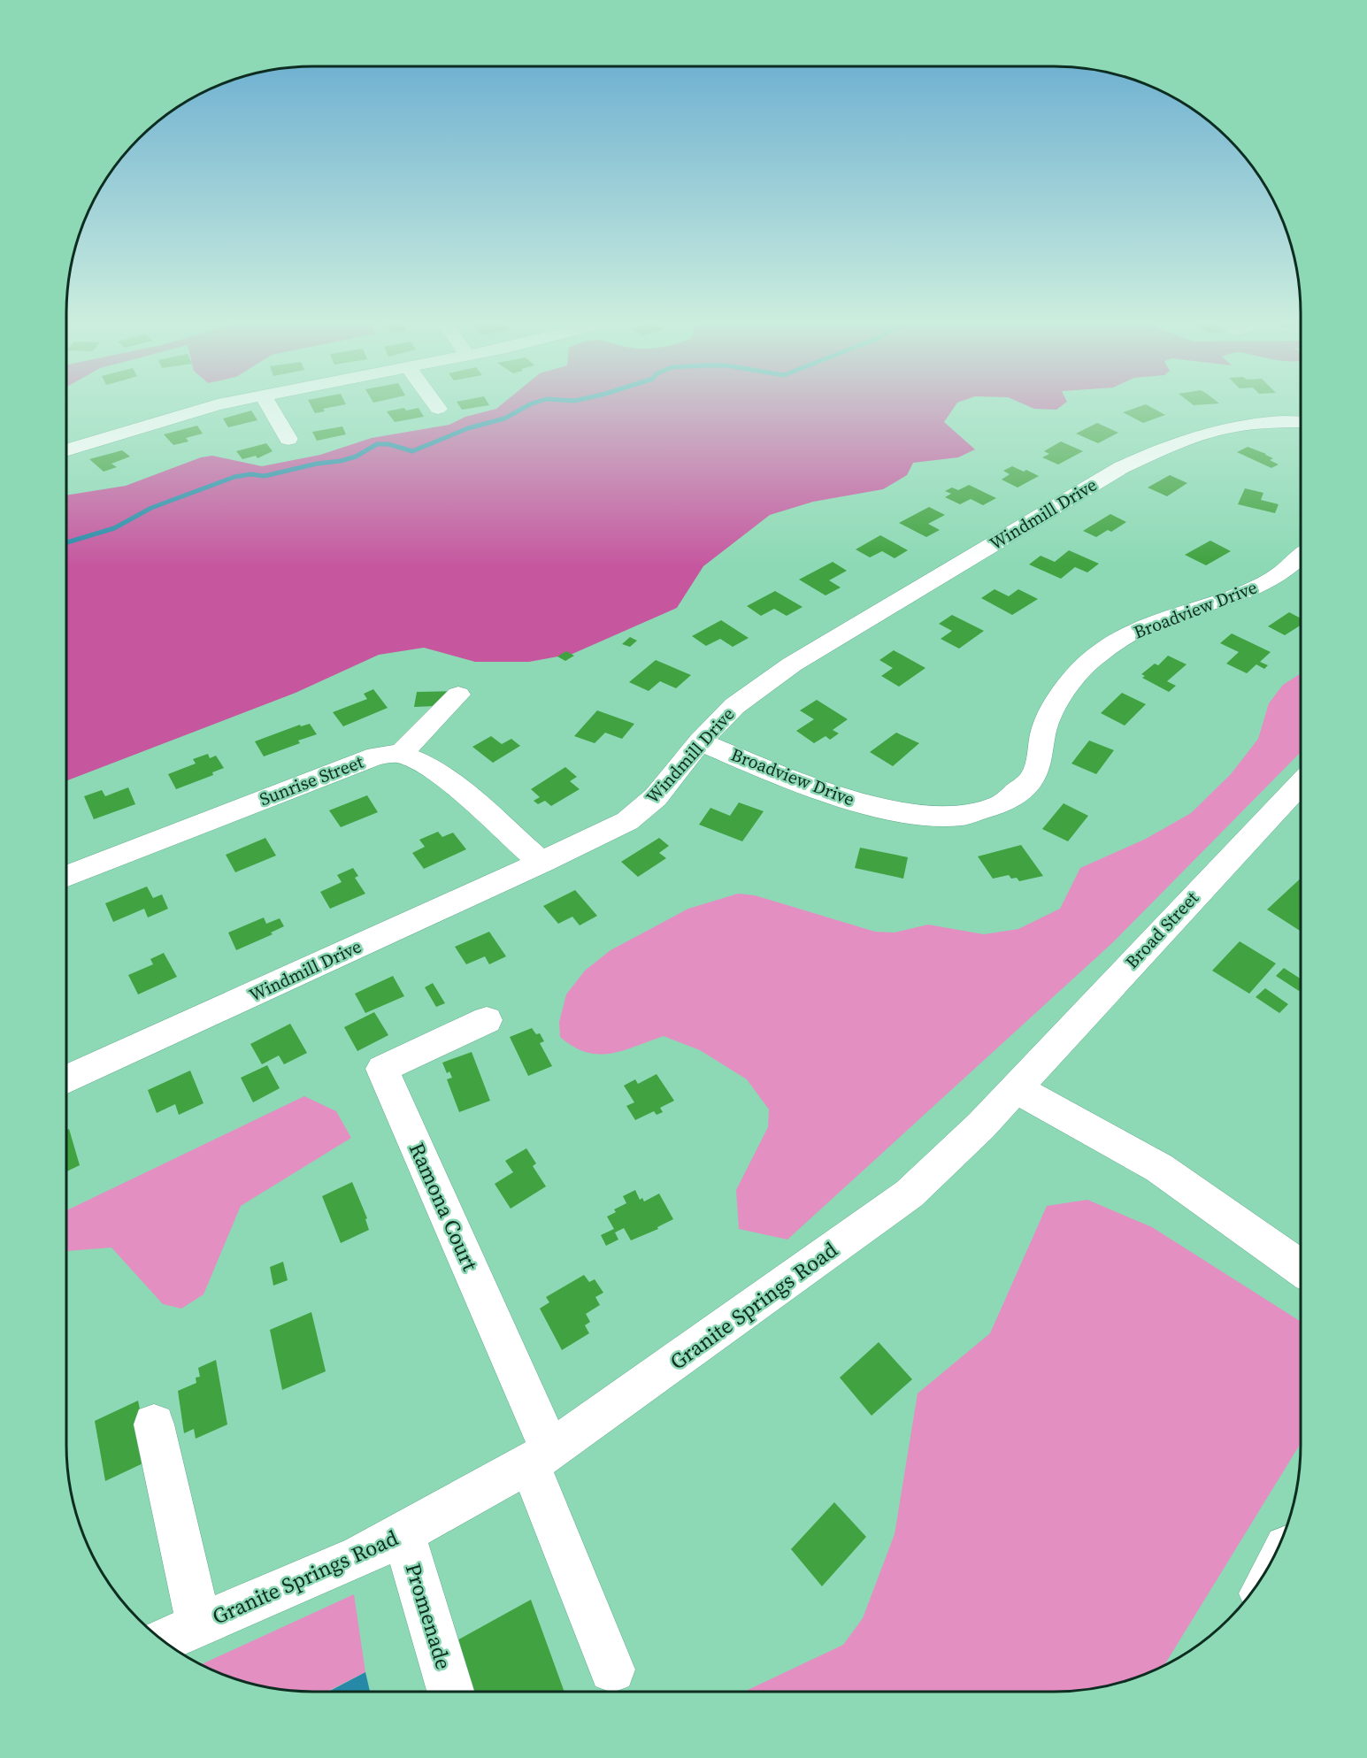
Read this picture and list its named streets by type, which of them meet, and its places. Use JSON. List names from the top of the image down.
{
  "streets": {
    "street": [
      "Windmill Drive",
      "Broadview Drive",
      "Sunrise Street",
      "Broad Street",
      "Ramona Court",
      "Granite Springs Road",
      "Promenade"
    ]
  },
  "crossings": [
    ["Windmill Drive", "Broadview Drive"],
    ["Windmill Drive", "Sunrise Street"],
    ["Broad Street", "Granite Springs Road"],
    ["Ramona Court", "Granite Springs Road"],
    ["Granite Springs Road", "Promenade"]
  ]
}
